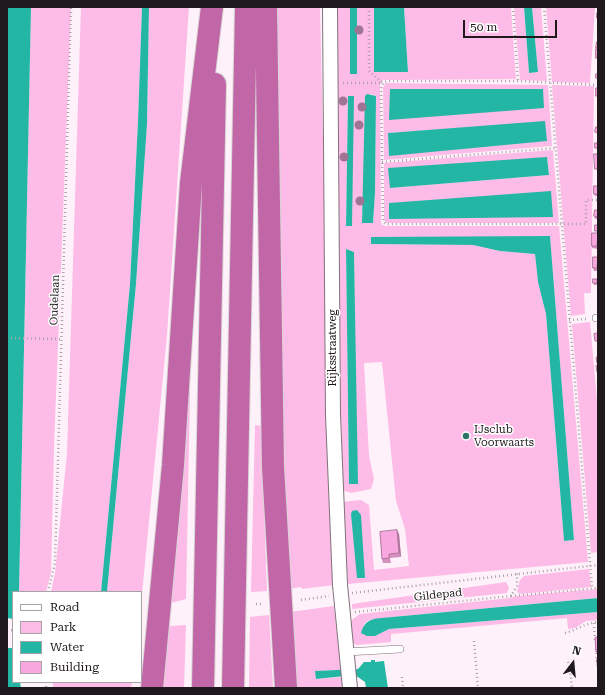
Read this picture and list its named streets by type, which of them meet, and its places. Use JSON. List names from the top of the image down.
{
  "streets": {
    "street": ["Rijksstraatweg"],
    "path": ["Oudelaan", "Gildepad"]
  },
  "crossings": [
    ["Rijksstraatweg", "Gildepad"]
  ],
  "places": ["IJsclub Voorwaarts"],
  "legend": [
    "Road",
    "Park",
    "Water",
    "Building"
  ],
  "scale_bar": "50 m",
  "north": "top"
}
